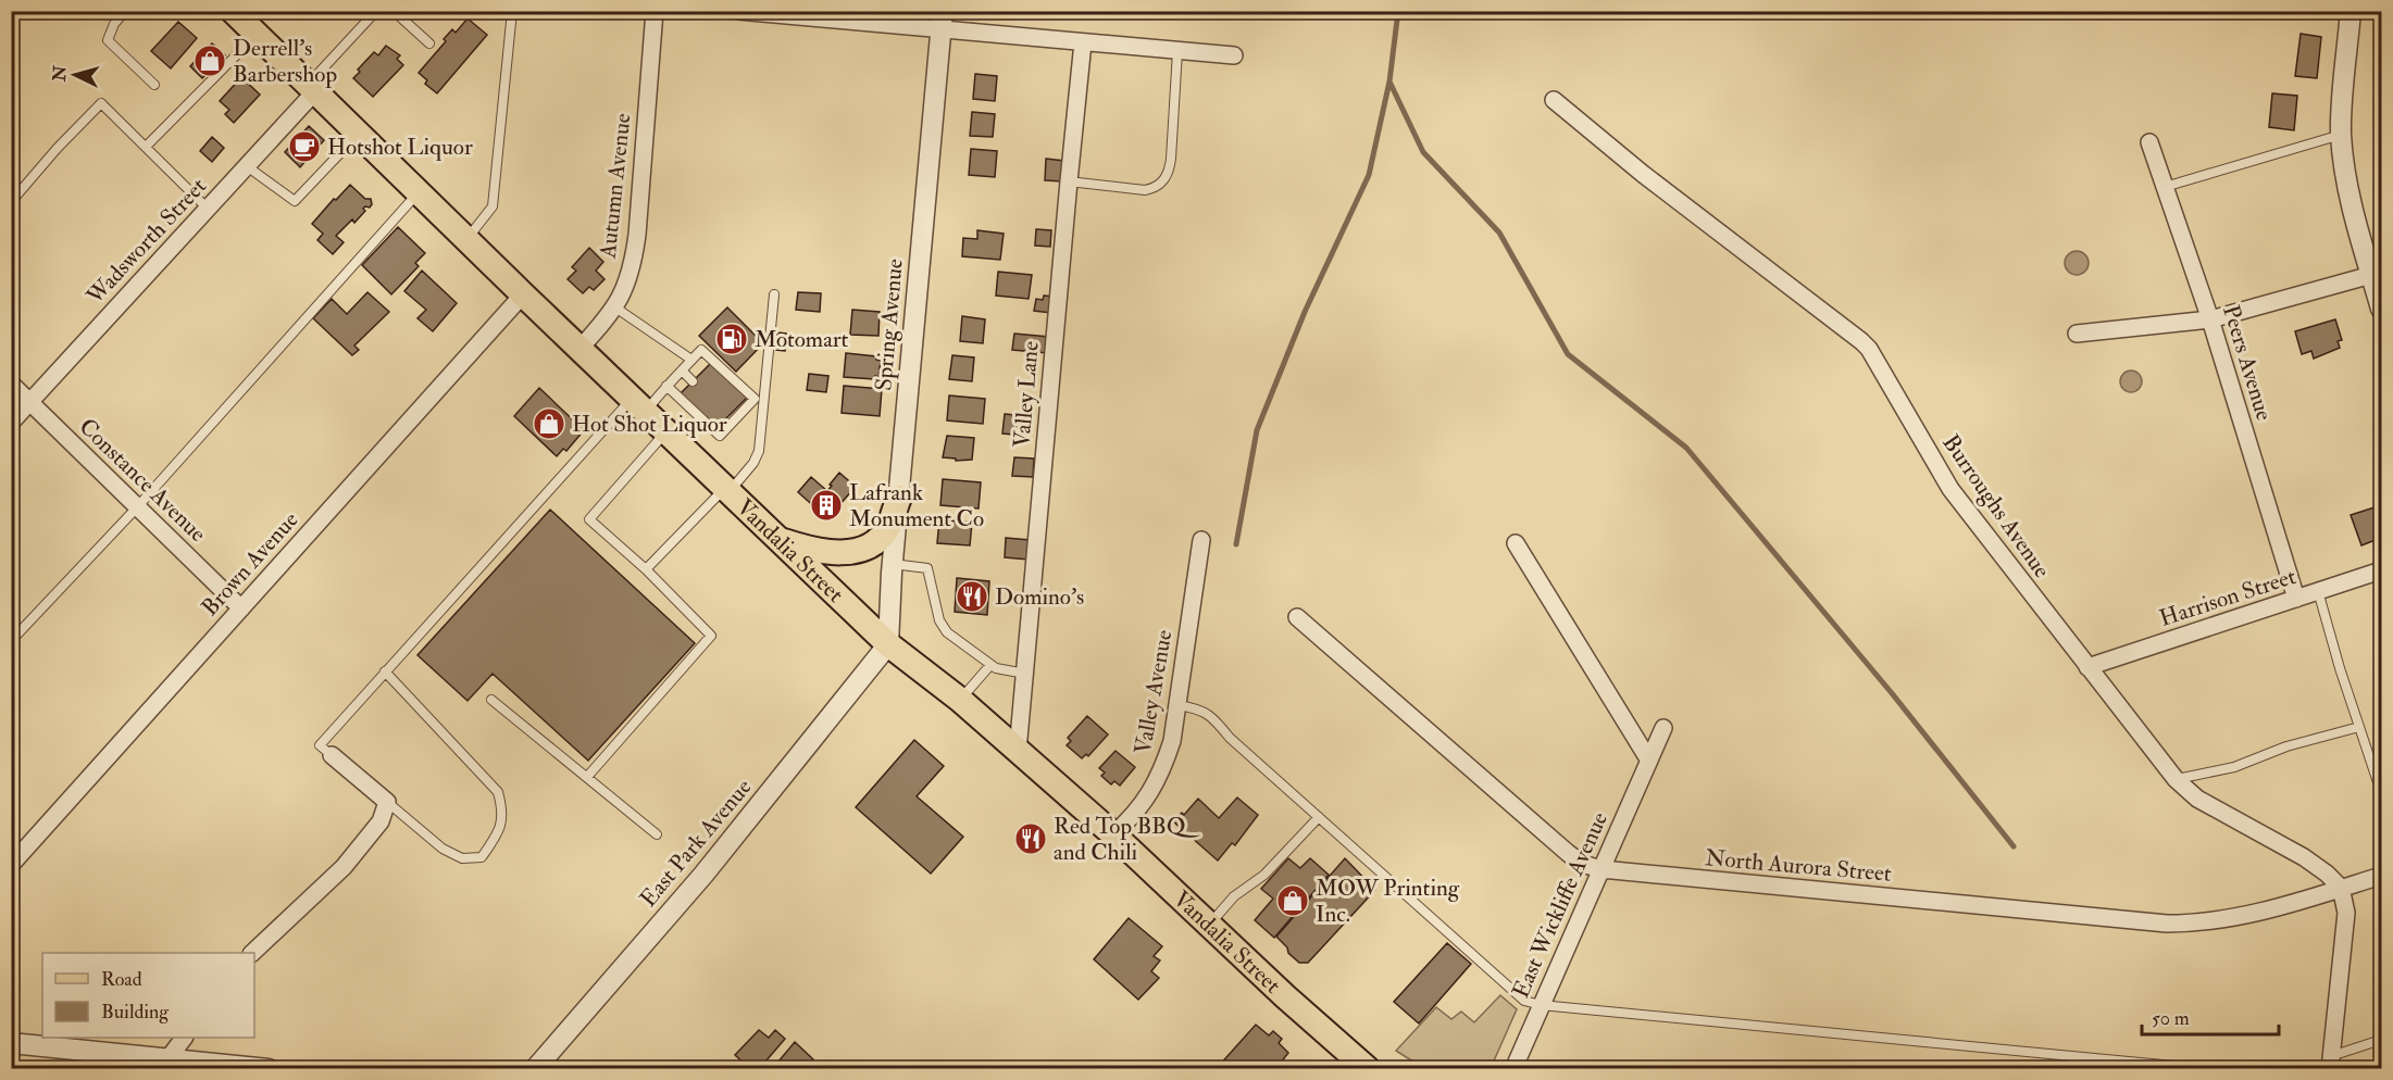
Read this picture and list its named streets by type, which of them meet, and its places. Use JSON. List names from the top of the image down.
{
  "streets": {
    "main road": ["Vandalia Street"],
    "street": [
      "Autumn Avenue",
      "Wadsworth Street",
      "Spring Avenue",
      "Peers Avenue",
      "Valley Lane",
      "Constance Avenue",
      "Burroughs Avenue",
      "Brown Avenue",
      "Harrison Street",
      "Valley Avenue",
      "East Park Avenue",
      "North Aurora Street",
      "East Wickliffe Avenue"
    ]
  },
  "crossings": [
    ["Autumn Avenue", "Vandalia Street"],
    ["Wadsworth Street", "Constance Avenue"],
    ["Wadsworth Street", "Vandalia Street"],
    ["Spring Avenue", "Vandalia Street"],
    ["Spring Avenue", "East Park Avenue"],
    ["Peers Avenue", "Harrison Street"],
    ["Valley Lane", "Vandalia Street"],
    ["Constance Avenue", "Brown Avenue"],
    ["Burroughs Avenue", "Harrison Street"],
    ["Burroughs Avenue", "North Aurora Street"],
    ["Vandalia Street", "Brown Avenue"],
    ["Vandalia Street", "Valley Avenue"],
    ["Vandalia Street", "East Park Avenue"],
    ["North Aurora Street", "East Wickliffe Avenue"]
  ],
  "places": {
    "shop": ["Derrell's Barbershop", "Hot Shot Liquor", "MOW Printing Inc."],
    "cafe": ["Hotshot Liquor"],
    "fuel station": ["Motomart"],
    "building": ["Lafrank Monument Co"],
    "restaurant": ["Domino's", "Red Top BBQ and Chili"]
  },
  "legend": ["Road", "Building"],
  "scale_bar": "50 m",
  "north": "left"
}
